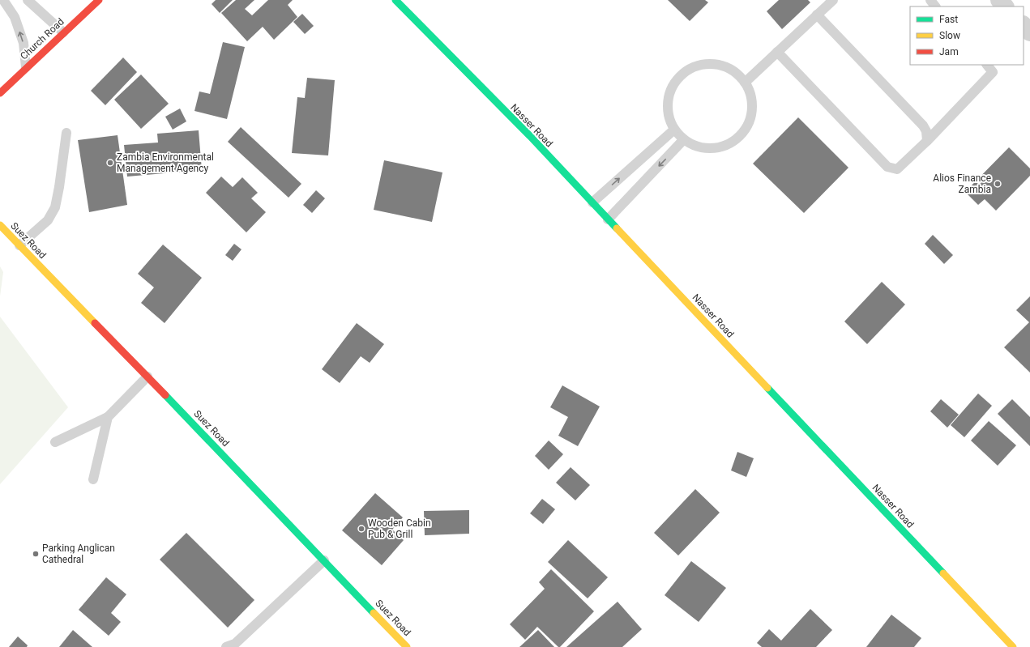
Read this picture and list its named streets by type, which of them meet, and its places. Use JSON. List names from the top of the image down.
{
  "streets": {
    "main road": ["Church Road", "Nasser Road", "Suez Road"]
  },
  "places": [
    "Zambia Environmental Management Agency",
    "Alios Finance Zambia",
    "Wooden Cabin Pub & Grill",
    "Parking Anglican Cathedral"
  ],
  "legend": ["Fast", "Slow", "Jam"]
}
